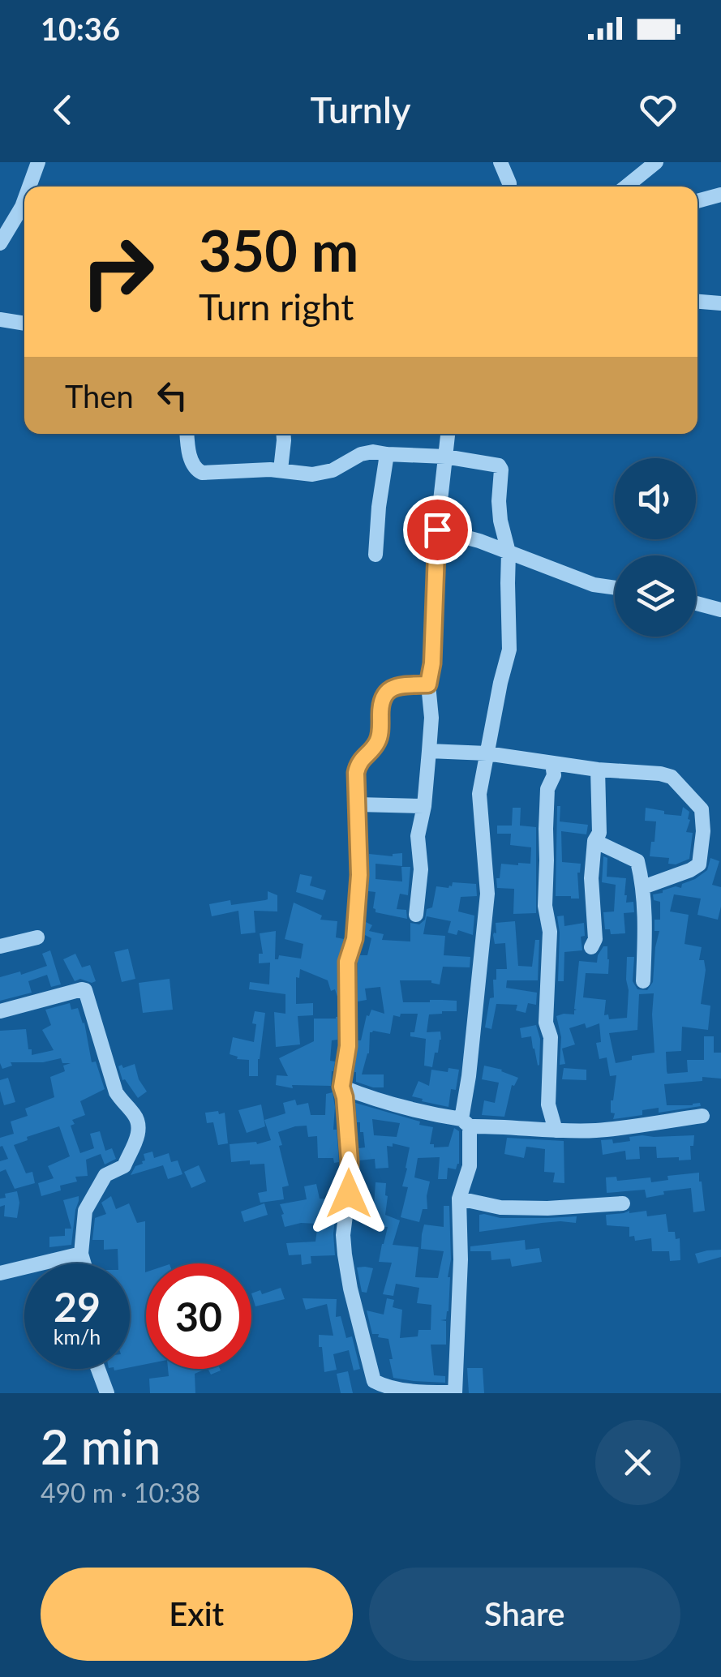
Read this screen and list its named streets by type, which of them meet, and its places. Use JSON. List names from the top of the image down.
{
  "page": {
    "status": "10:36",
    "header": "Turnly",
    "turn": ["350 m", "Turn right"],
    "then": "Then",
    "speed": "29 km/h",
    "limit": "30",
    "heading": ["2 min", "490 m · 10:38"],
    "buttons": ["Exit", "Share"]
  }
}
